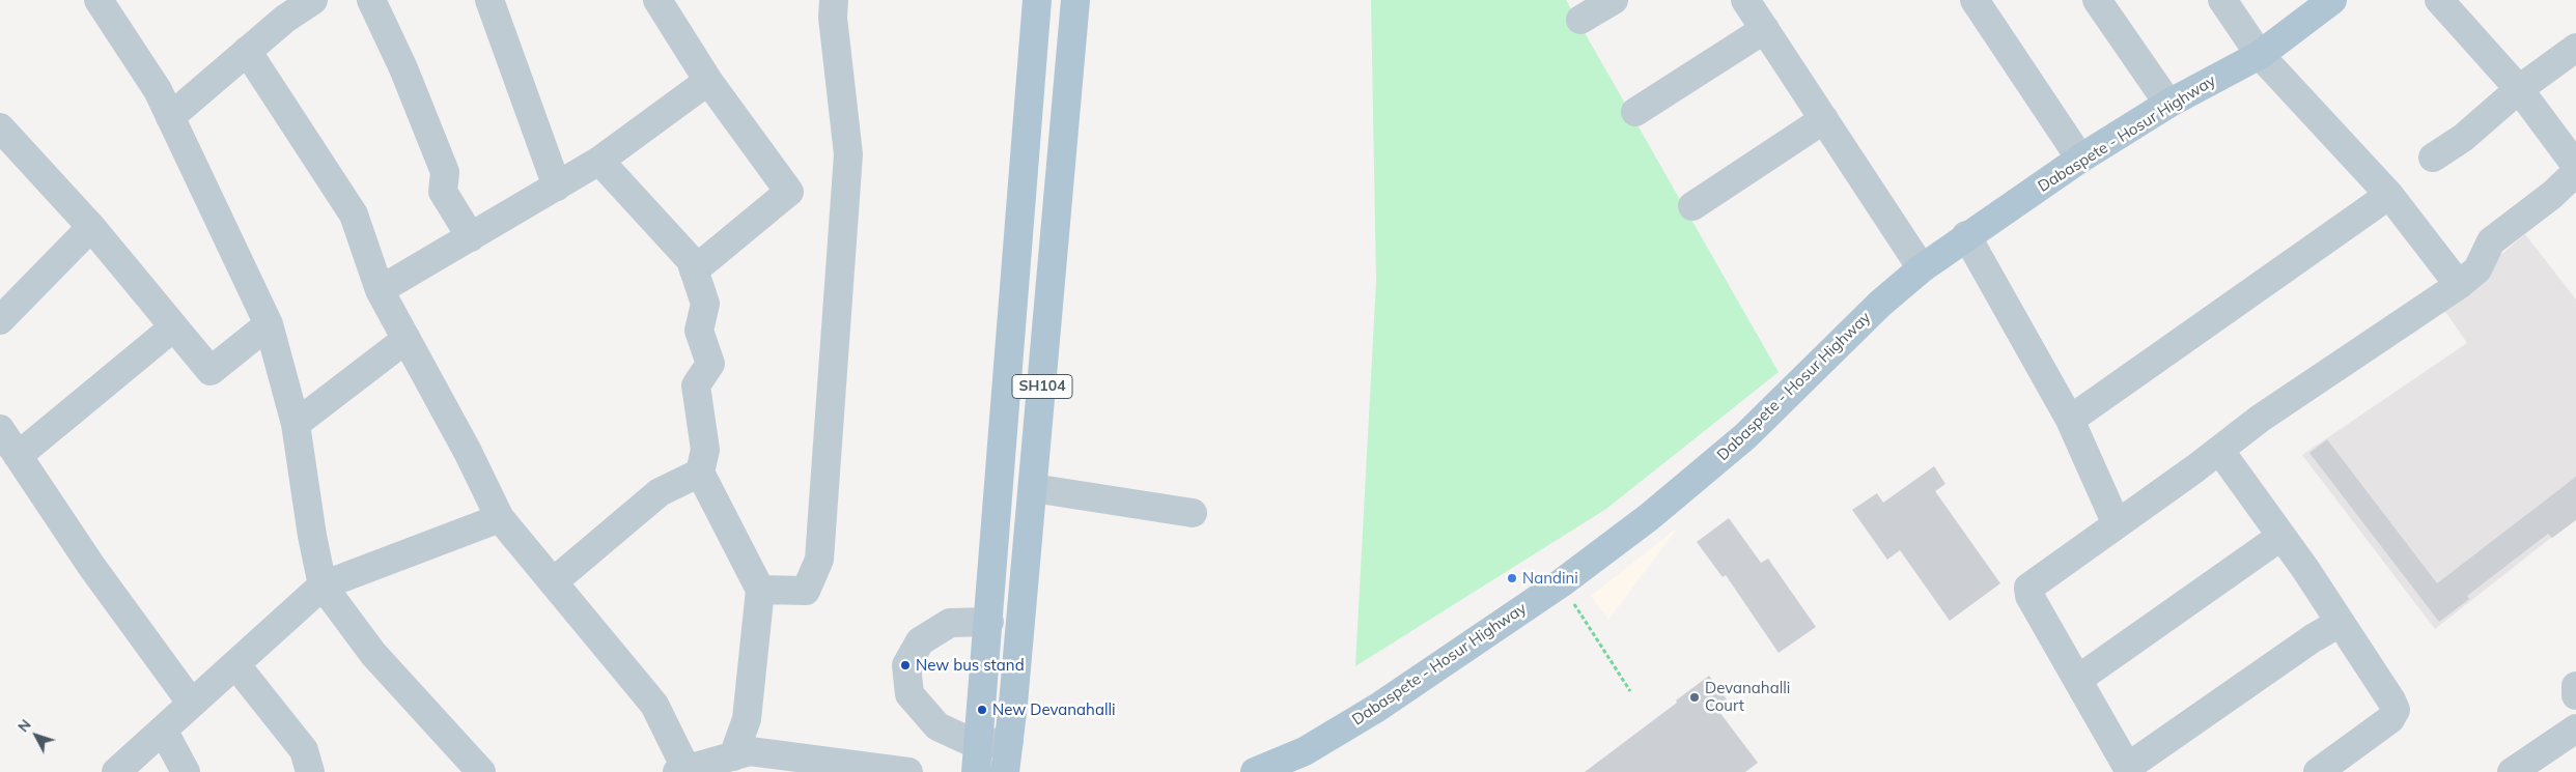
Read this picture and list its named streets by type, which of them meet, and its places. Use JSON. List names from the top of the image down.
{
  "streets": {
    "main road": ["Dabaspete - Hosur Highway", "SH104"]
  },
  "places": [
    "Nandini",
    "New bus stand",
    "Devanahalli Court",
    "New Devanahalli"
  ],
  "north": "top left"
}
